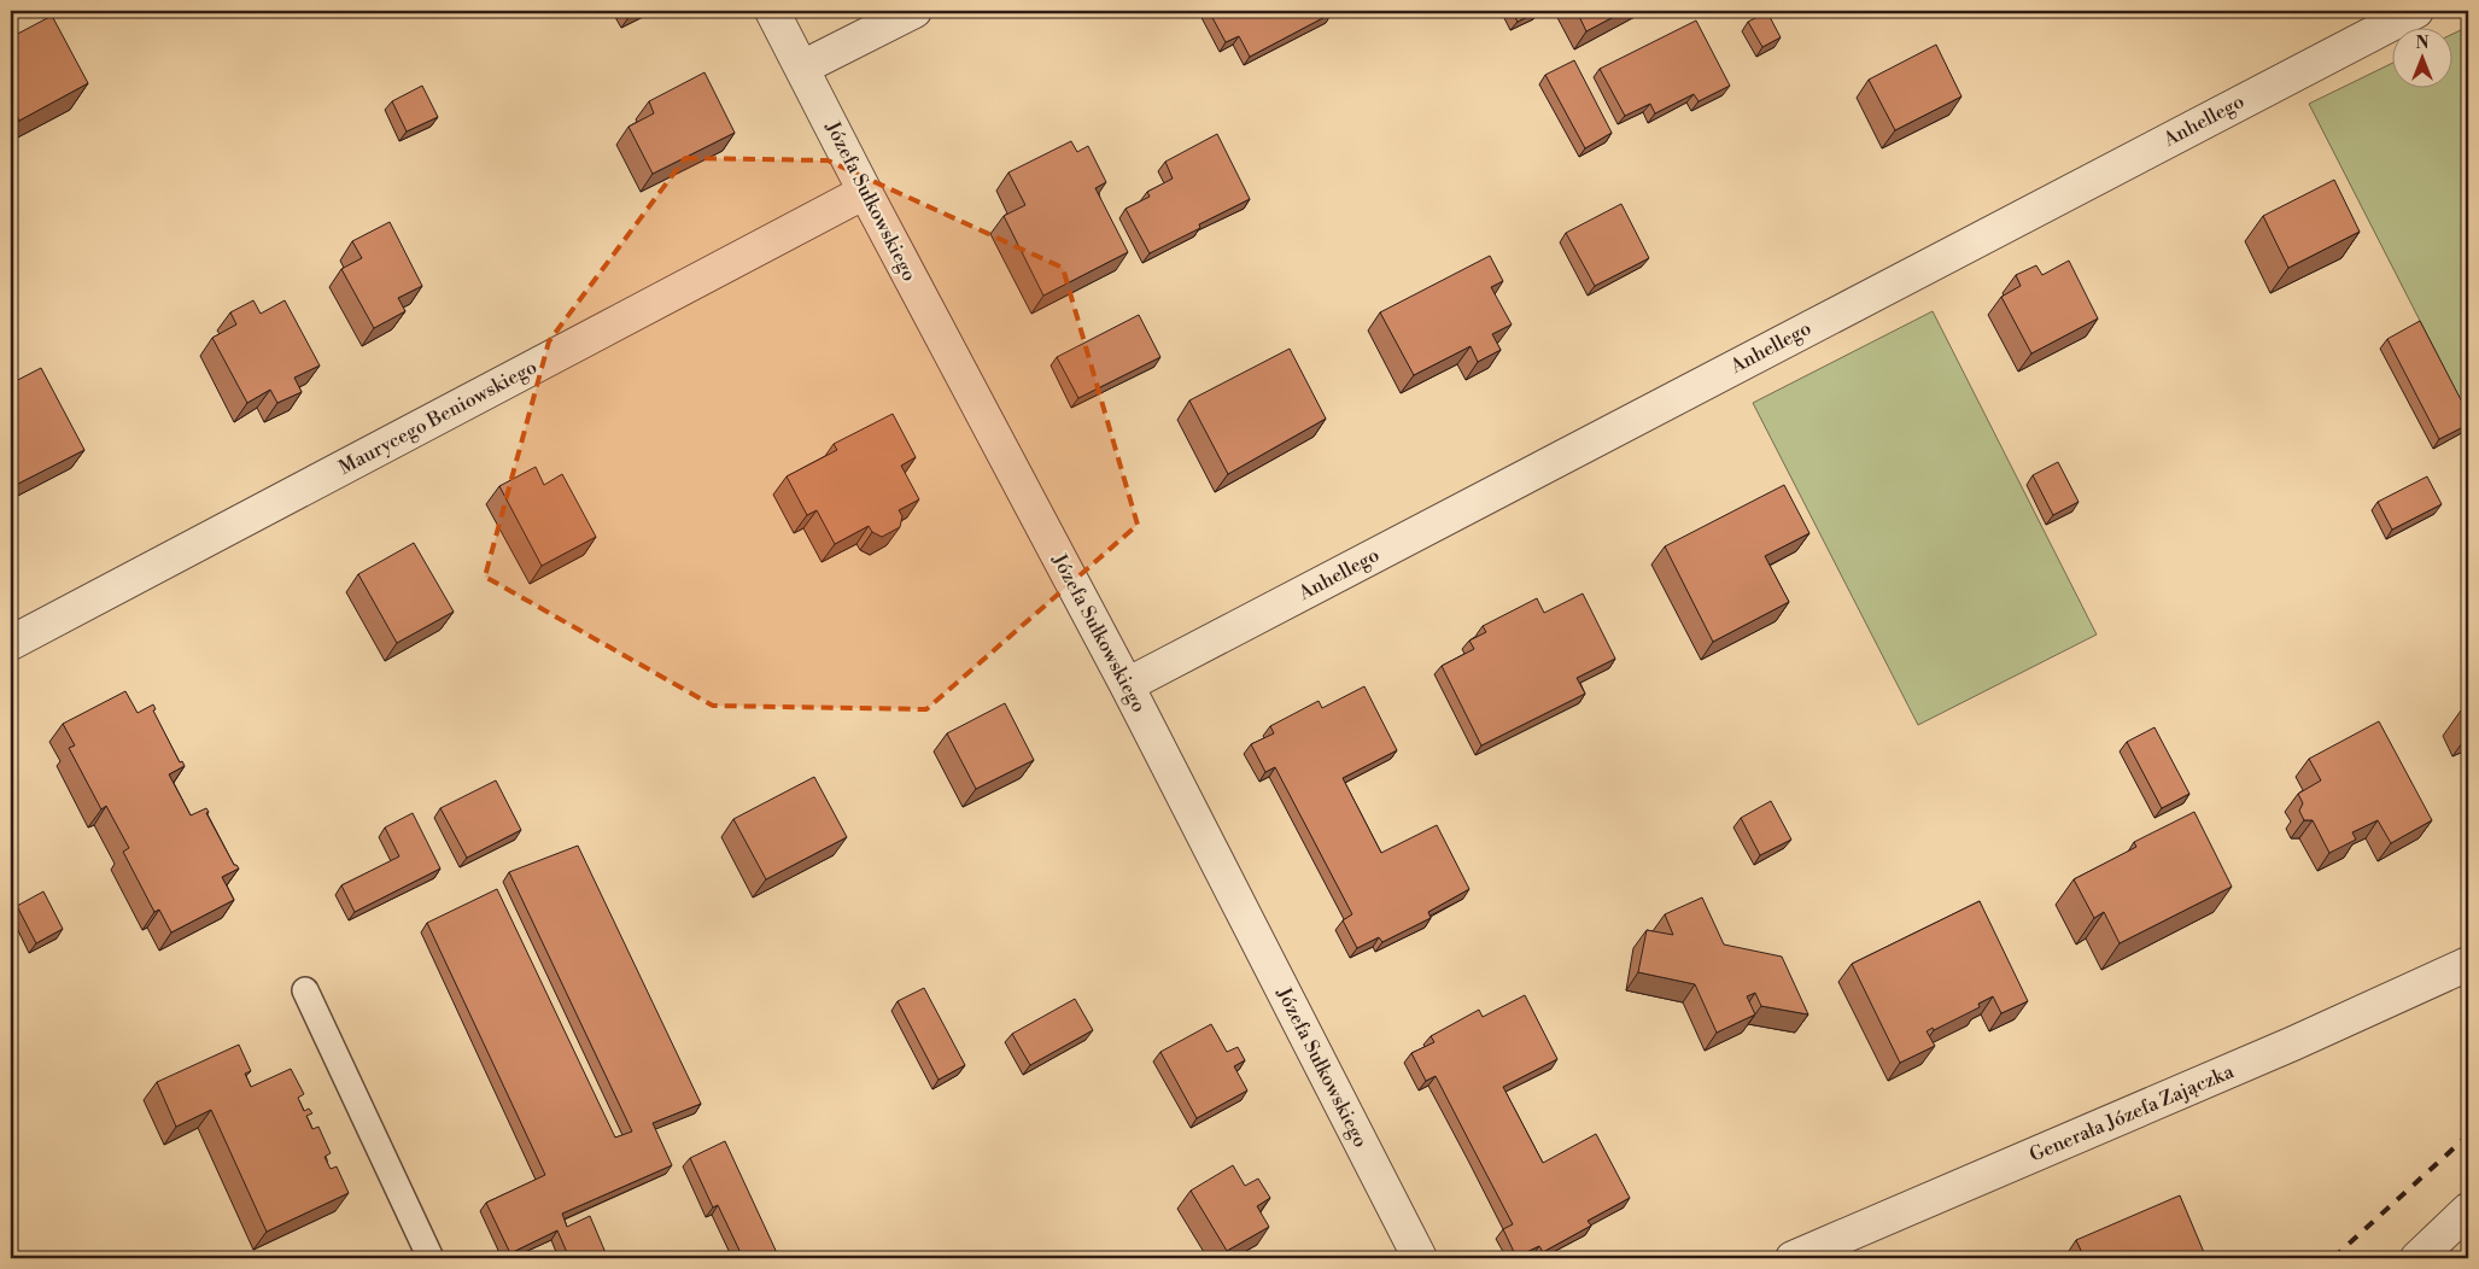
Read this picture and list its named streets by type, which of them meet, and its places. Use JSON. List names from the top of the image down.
{
  "streets": {
    "street": [
      "Anhellego",
      "Józefa Sułkowskiego",
      "Maurycego Beniowskiego",
      "Generała Józefa Zajączka"
    ]
  },
  "crossings": [
    ["Anhellego", "Józefa Sułkowskiego"],
    ["Józefa Sułkowskiego", "Maurycego Beniowskiego"]
  ],
  "north": "top"
}
